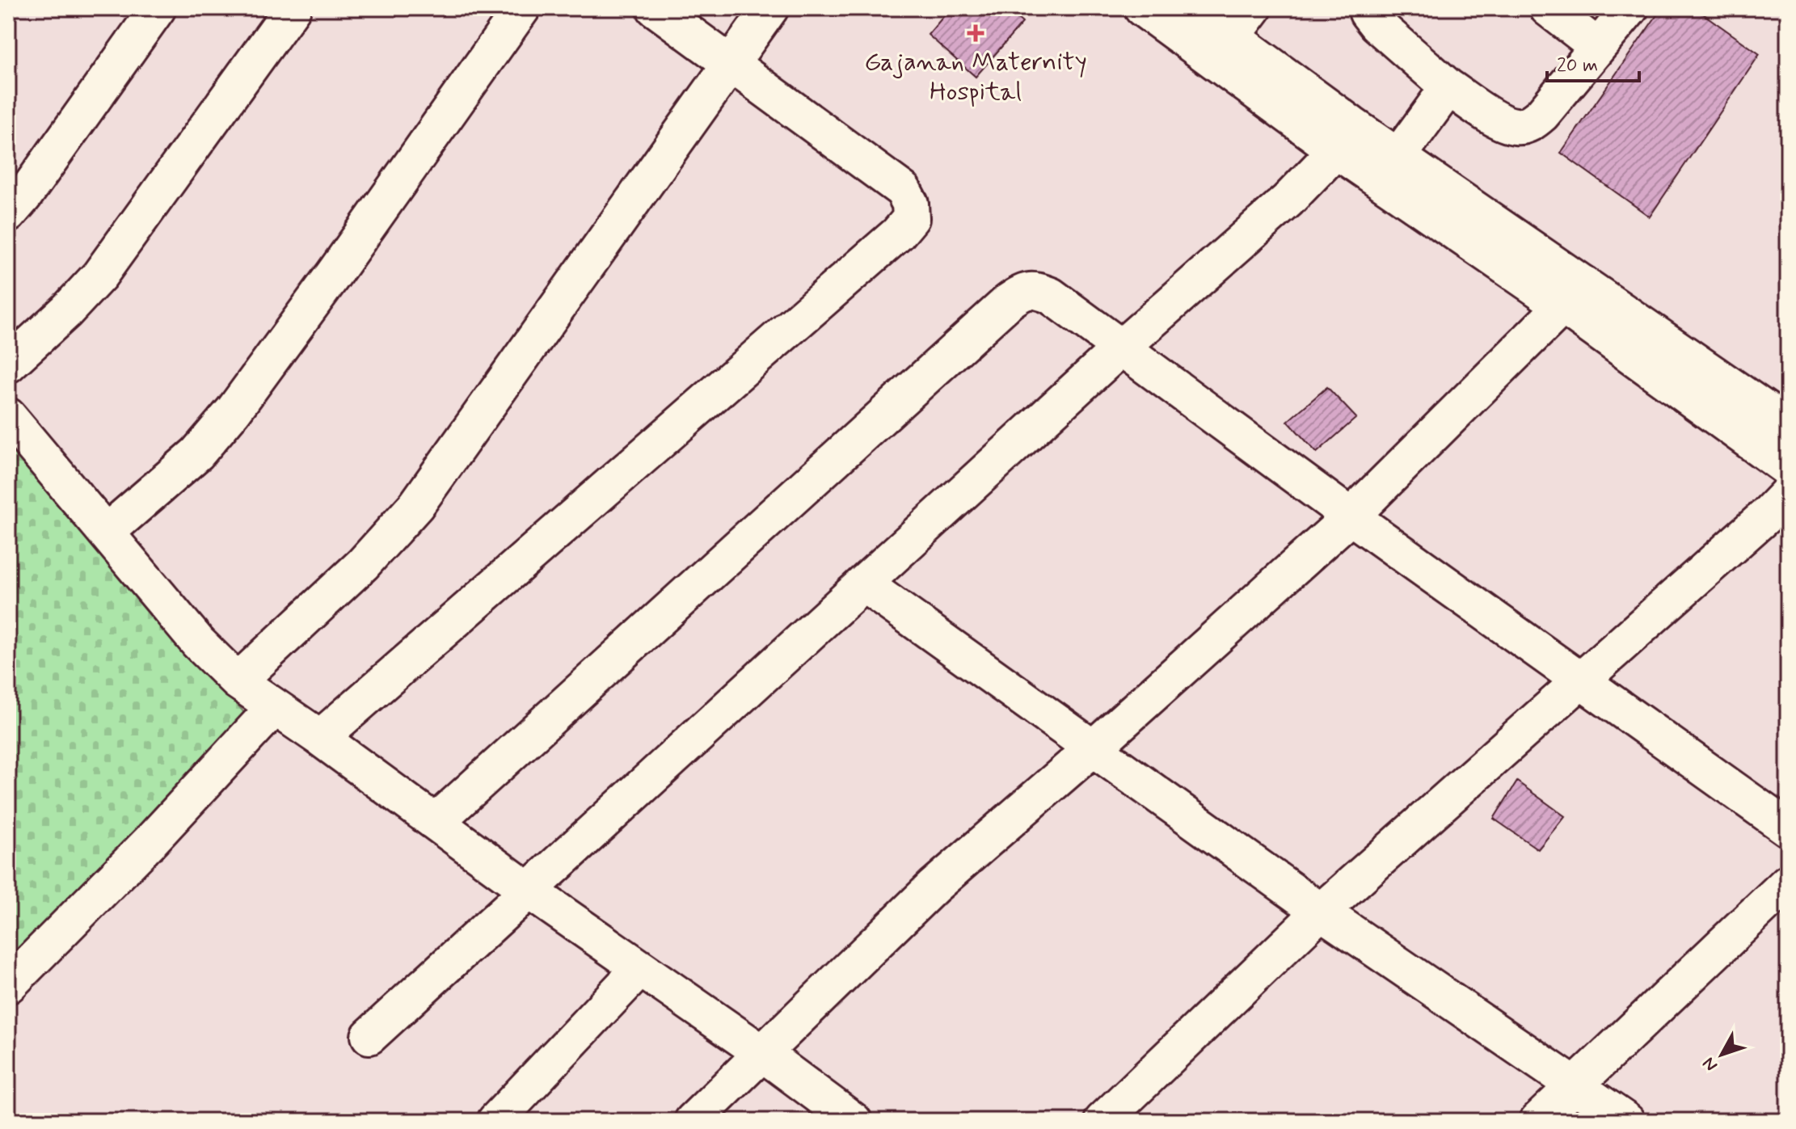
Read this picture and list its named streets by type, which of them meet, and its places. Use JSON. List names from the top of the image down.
{
  "places": {
    "health": ["Gajanan Maternity Hospital"]
  },
  "scale_bar": "20 m",
  "north": "bottom left"
}
